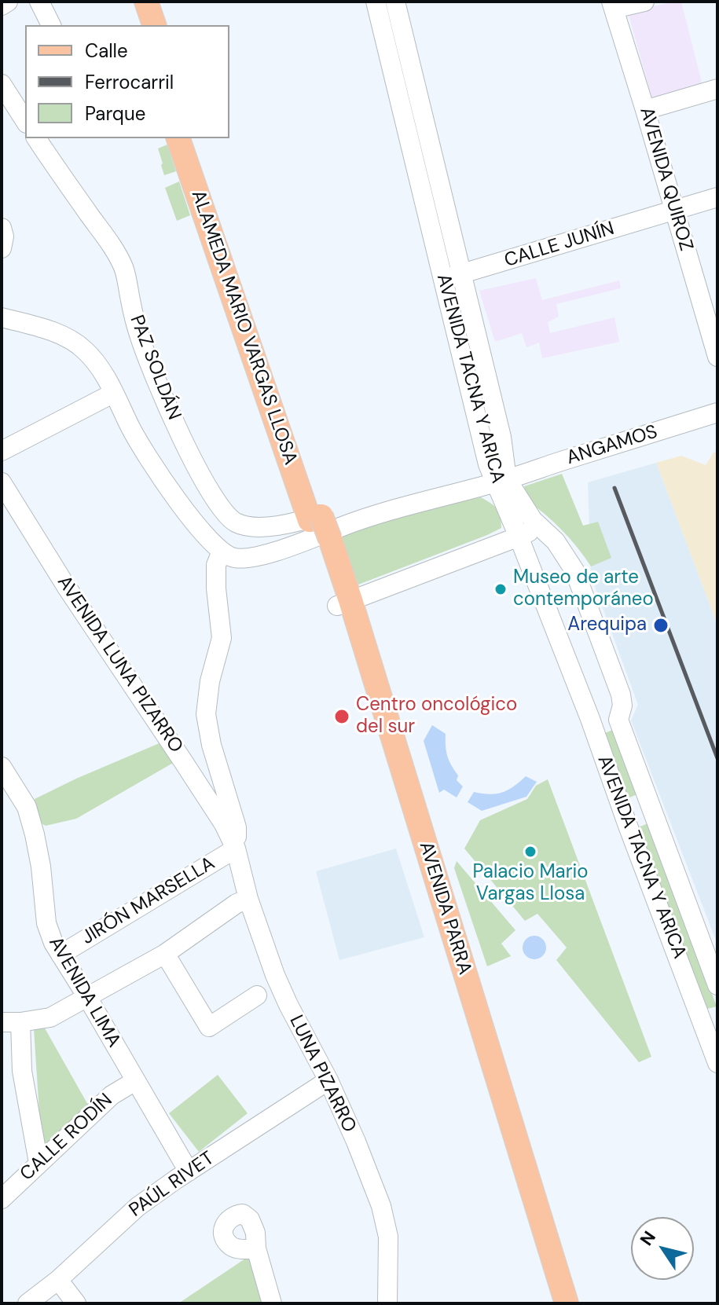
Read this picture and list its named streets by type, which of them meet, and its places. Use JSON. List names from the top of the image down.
{
  "streets": {
    "main road": ["ALAMEDA MARIO VARGAS LLOSA", "AVENIDA PARRA"],
    "street": [
      "AVENIDA QUIROZ",
      "CALLE JUNÍN",
      "PAZ SOLDÁN",
      "AVENIDA TACNA Y ARICA",
      "ANGAMOS",
      "AVENIDA LUNA PIZARRO",
      "JIRÓN MARSELLA",
      "AVENIDA LIMA",
      "LUNA PIZARRO",
      "CALLE RODÍN",
      "PAÚL RIVET"
    ]
  },
  "crossings": [
    ["AVENIDA QUIROZ", "CALLE JUNÍN"],
    ["CALLE JUNÍN", "AVENIDA TACNA Y ARICA"],
    ["ALAMEDA MARIO VARGAS LLOSA", "PAZ SOLDÁN"],
    ["ALAMEDA MARIO VARGAS LLOSA", "AVENIDA PARRA"],
    ["PAZ SOLDÁN", "AVENIDA PARRA"],
    ["AVENIDA TACNA Y ARICA", "ANGAMOS"],
    ["AVENIDA LUNA PIZARRO", "JIRÓN MARSELLA"],
    ["AVENIDA LUNA PIZARRO", "LUNA PIZARRO"],
    ["JIRÓN MARSELLA", "AVENIDA LIMA"],
    ["JIRÓN MARSELLA", "LUNA PIZARRO"],
    ["AVENIDA LIMA", "CALLE RODÍN"],
    ["AVENIDA LIMA", "PAÚL RIVET"],
    ["LUNA PIZARRO", "PAÚL RIVET"]
  ],
  "places": [
    "Museo de arte contemporáneo",
    "Arequipa",
    "Centro oncológico del sur",
    "Palacio Mario Vargas Llosa"
  ],
  "legend": ["Calle", "Ferrocarril", "Parque"],
  "north": "top left"
}
